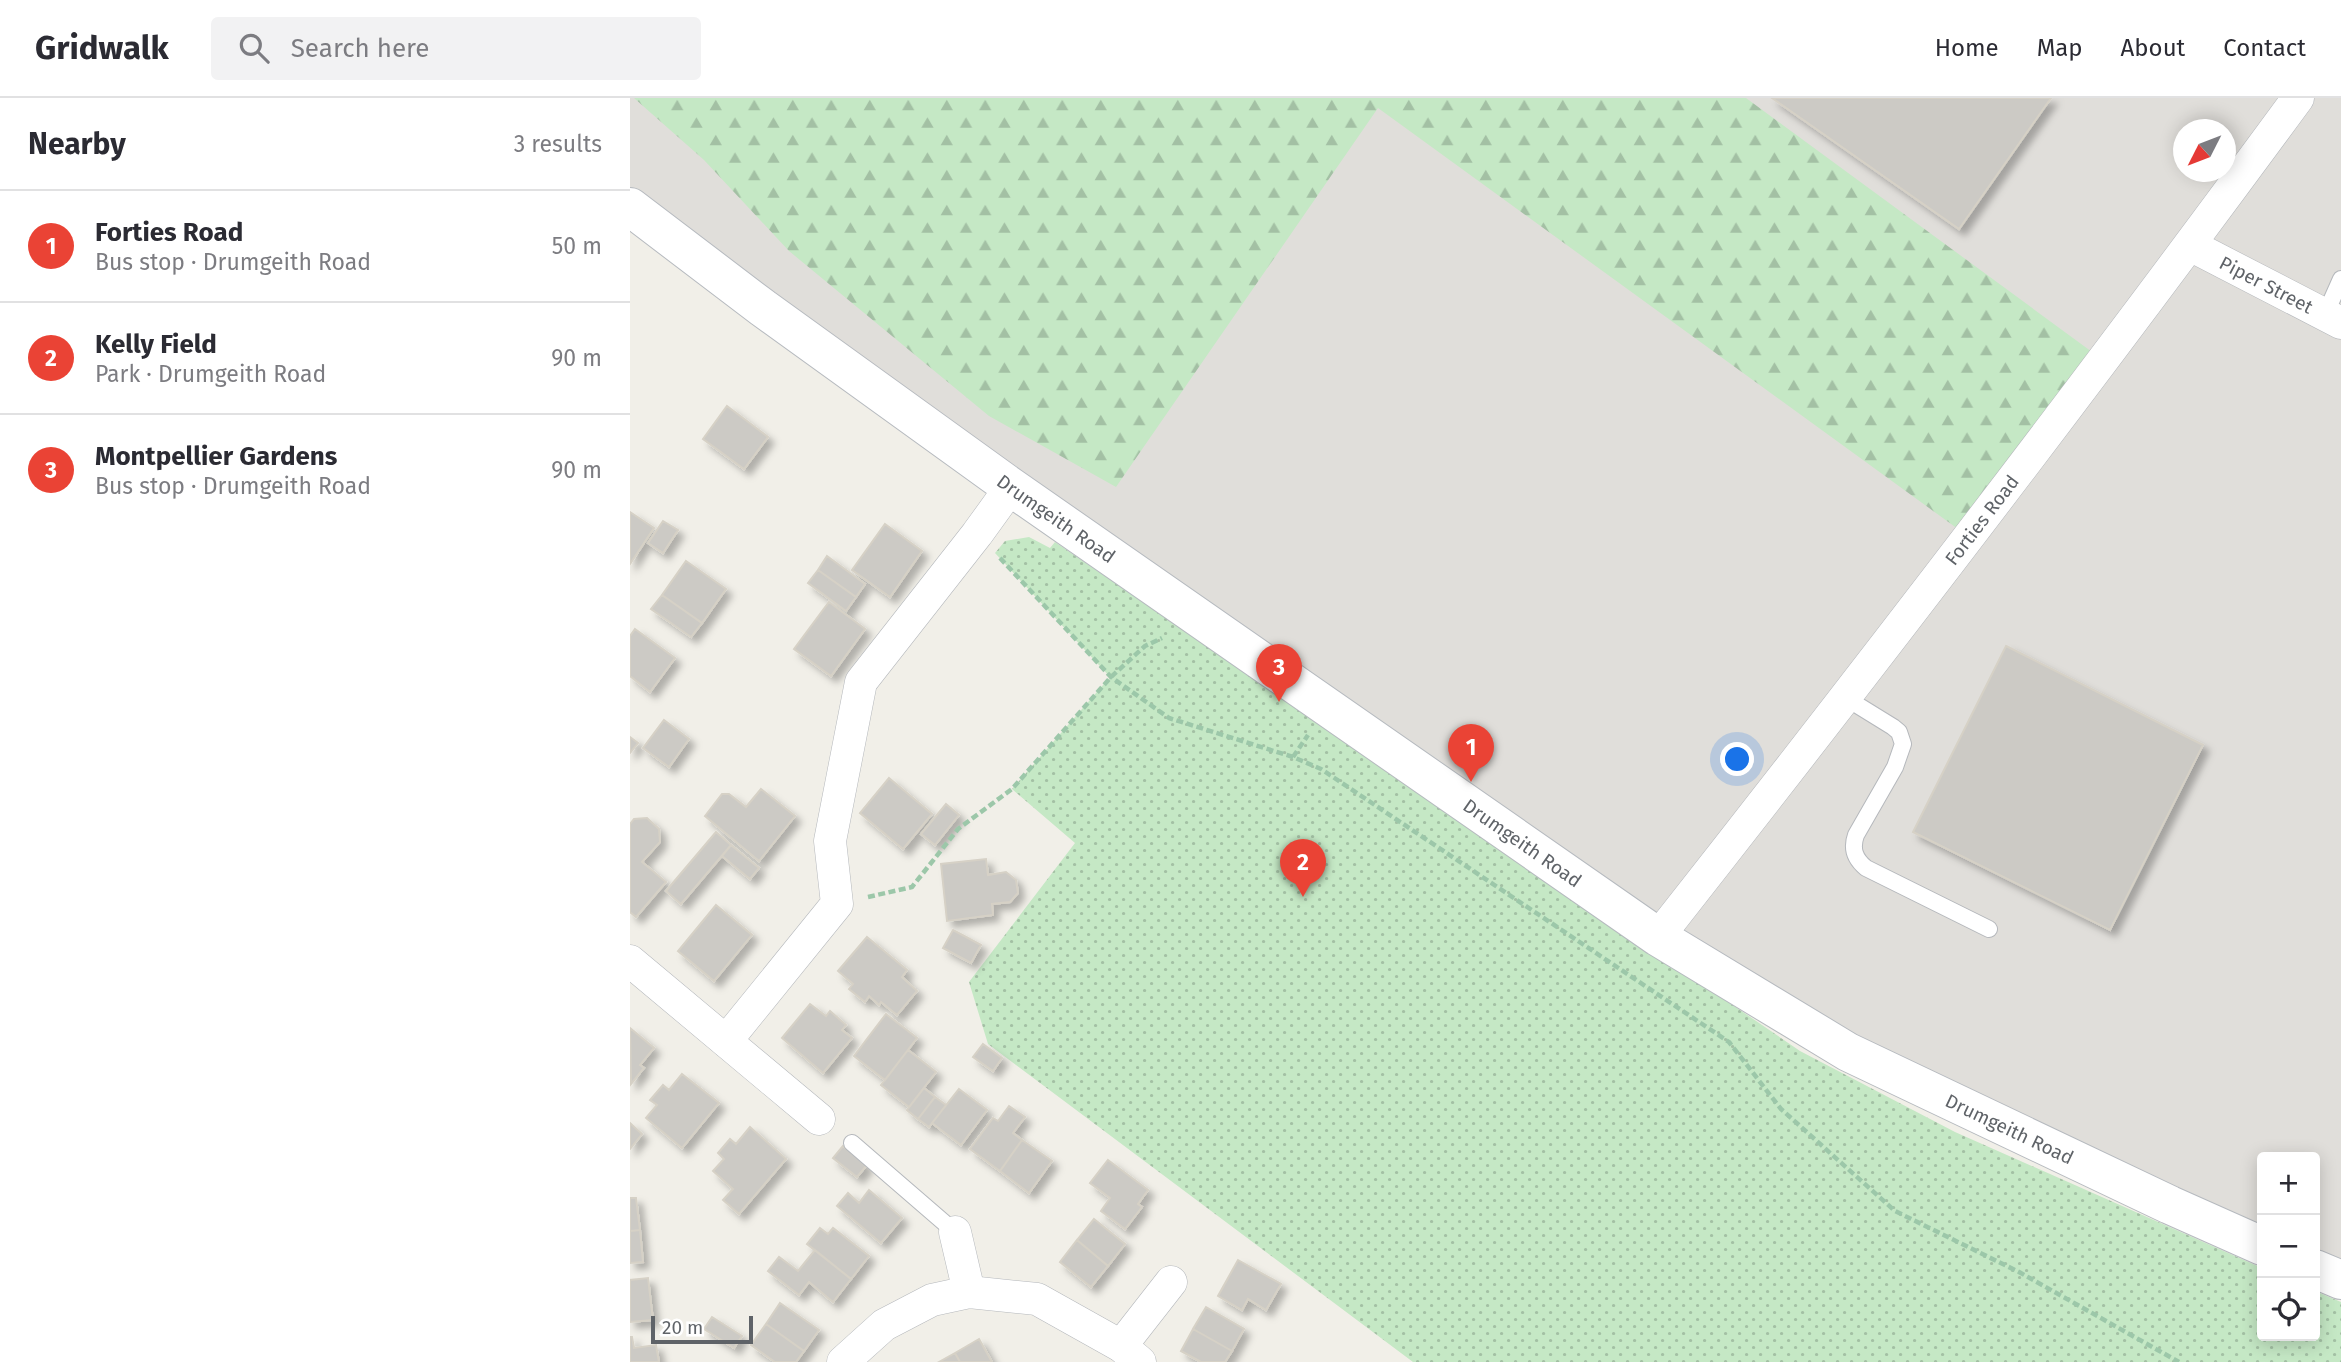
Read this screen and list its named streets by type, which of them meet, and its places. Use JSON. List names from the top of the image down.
{
  "streets": {
    "main road": ["Drumgeith Road"],
    "street": ["Piper Street", "Forties Road"]
  },
  "crossings": [
    ["Piper Street", "Forties Road"],
    ["Drumgeith Road", "Forties Road"]
  ],
  "scale_bar": "20 m",
  "north": "bottom left",
  "page": {
    "header": "Gridwalk",
    "search": "Search here",
    "nav": [
      "Home",
      "Map",
      "About",
      "Contact"
    ],
    "heading": ["Nearby", "3 results"],
    "list": [
      {
        "mark": "1",
        "name": "Forties Road",
        "note": "Bus stop · Drumgeith Road",
        "value": "50 m"
      },
      {
        "mark": "2",
        "name": "Kelly Field",
        "note": "Park · Drumgeith Road",
        "value": "90 m"
      },
      {
        "mark": "3",
        "name": "Montpellier Gardens",
        "note": "Bus stop · Drumgeith Road",
        "value": "90 m"
      }
    ],
    "pins": ["3", "1", "2"],
    "map_buttons": ["+", "−"],
    "scale": "20 m"
  }
}
